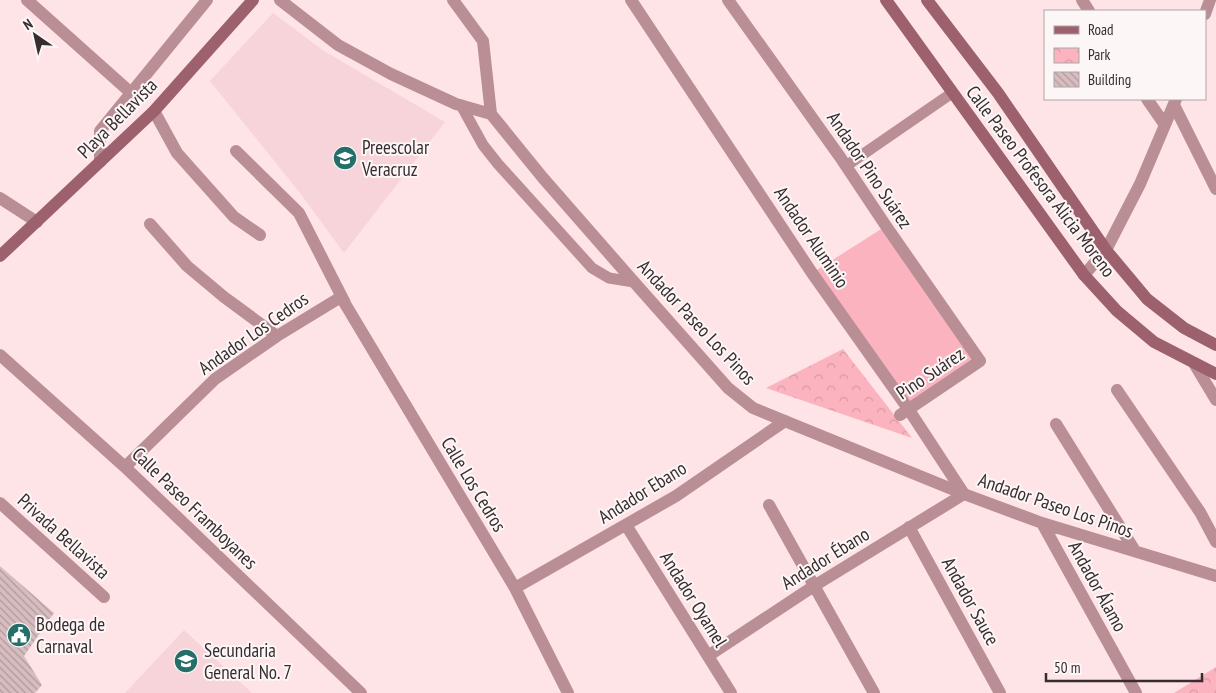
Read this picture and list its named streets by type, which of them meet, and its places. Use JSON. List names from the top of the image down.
{
  "streets": {
    "street": [
      "Playa Bellavista",
      "Andador Pino Suárez",
      "Calle Paseo Profesora Alicia Moreno",
      "Andador Aluminio",
      "Andador Paseo Los Pinos",
      "Andador Los Cedros",
      "Pino Suárez",
      "Calle Los Cedros",
      "Andador Ebano",
      "Calle Paseo Framboyanes",
      "Privada Bellavista",
      "Andador Ébano",
      "Andador Álamo",
      "Andador Oyamel",
      "Andador Sauce"
    ]
  },
  "crossings": [
    ["Andador Pino Suárez", "Pino Suárez"],
    ["Andador Aluminio", "Andador Paseo Los Pinos"],
    ["Andador Aluminio", "Pino Suárez"],
    ["Andador Aluminio", "Andador Ébano"],
    ["Andador Paseo Los Pinos", "Andador Ebano"],
    ["Andador Paseo Los Pinos", "Andador Ébano"],
    ["Andador Paseo Los Pinos", "Andador Álamo"],
    ["Andador Los Cedros", "Calle Los Cedros"],
    ["Andador Los Cedros", "Calle Paseo Framboyanes"],
    ["Calle Los Cedros", "Andador Ebano"],
    ["Andador Ebano", "Andador Oyamel"],
    ["Andador Ébano", "Andador Oyamel"],
    ["Andador Ébano", "Andador Sauce"]
  ],
  "places": {
    "school or university": ["Preescolar Veracruz", "Secundaria General No. 7"],
    "public building": ["Bodega de Carnaval"]
  },
  "legend": ["Road", "Park", "Building"],
  "scale_bar": "50 m",
  "north": "top left"
}
